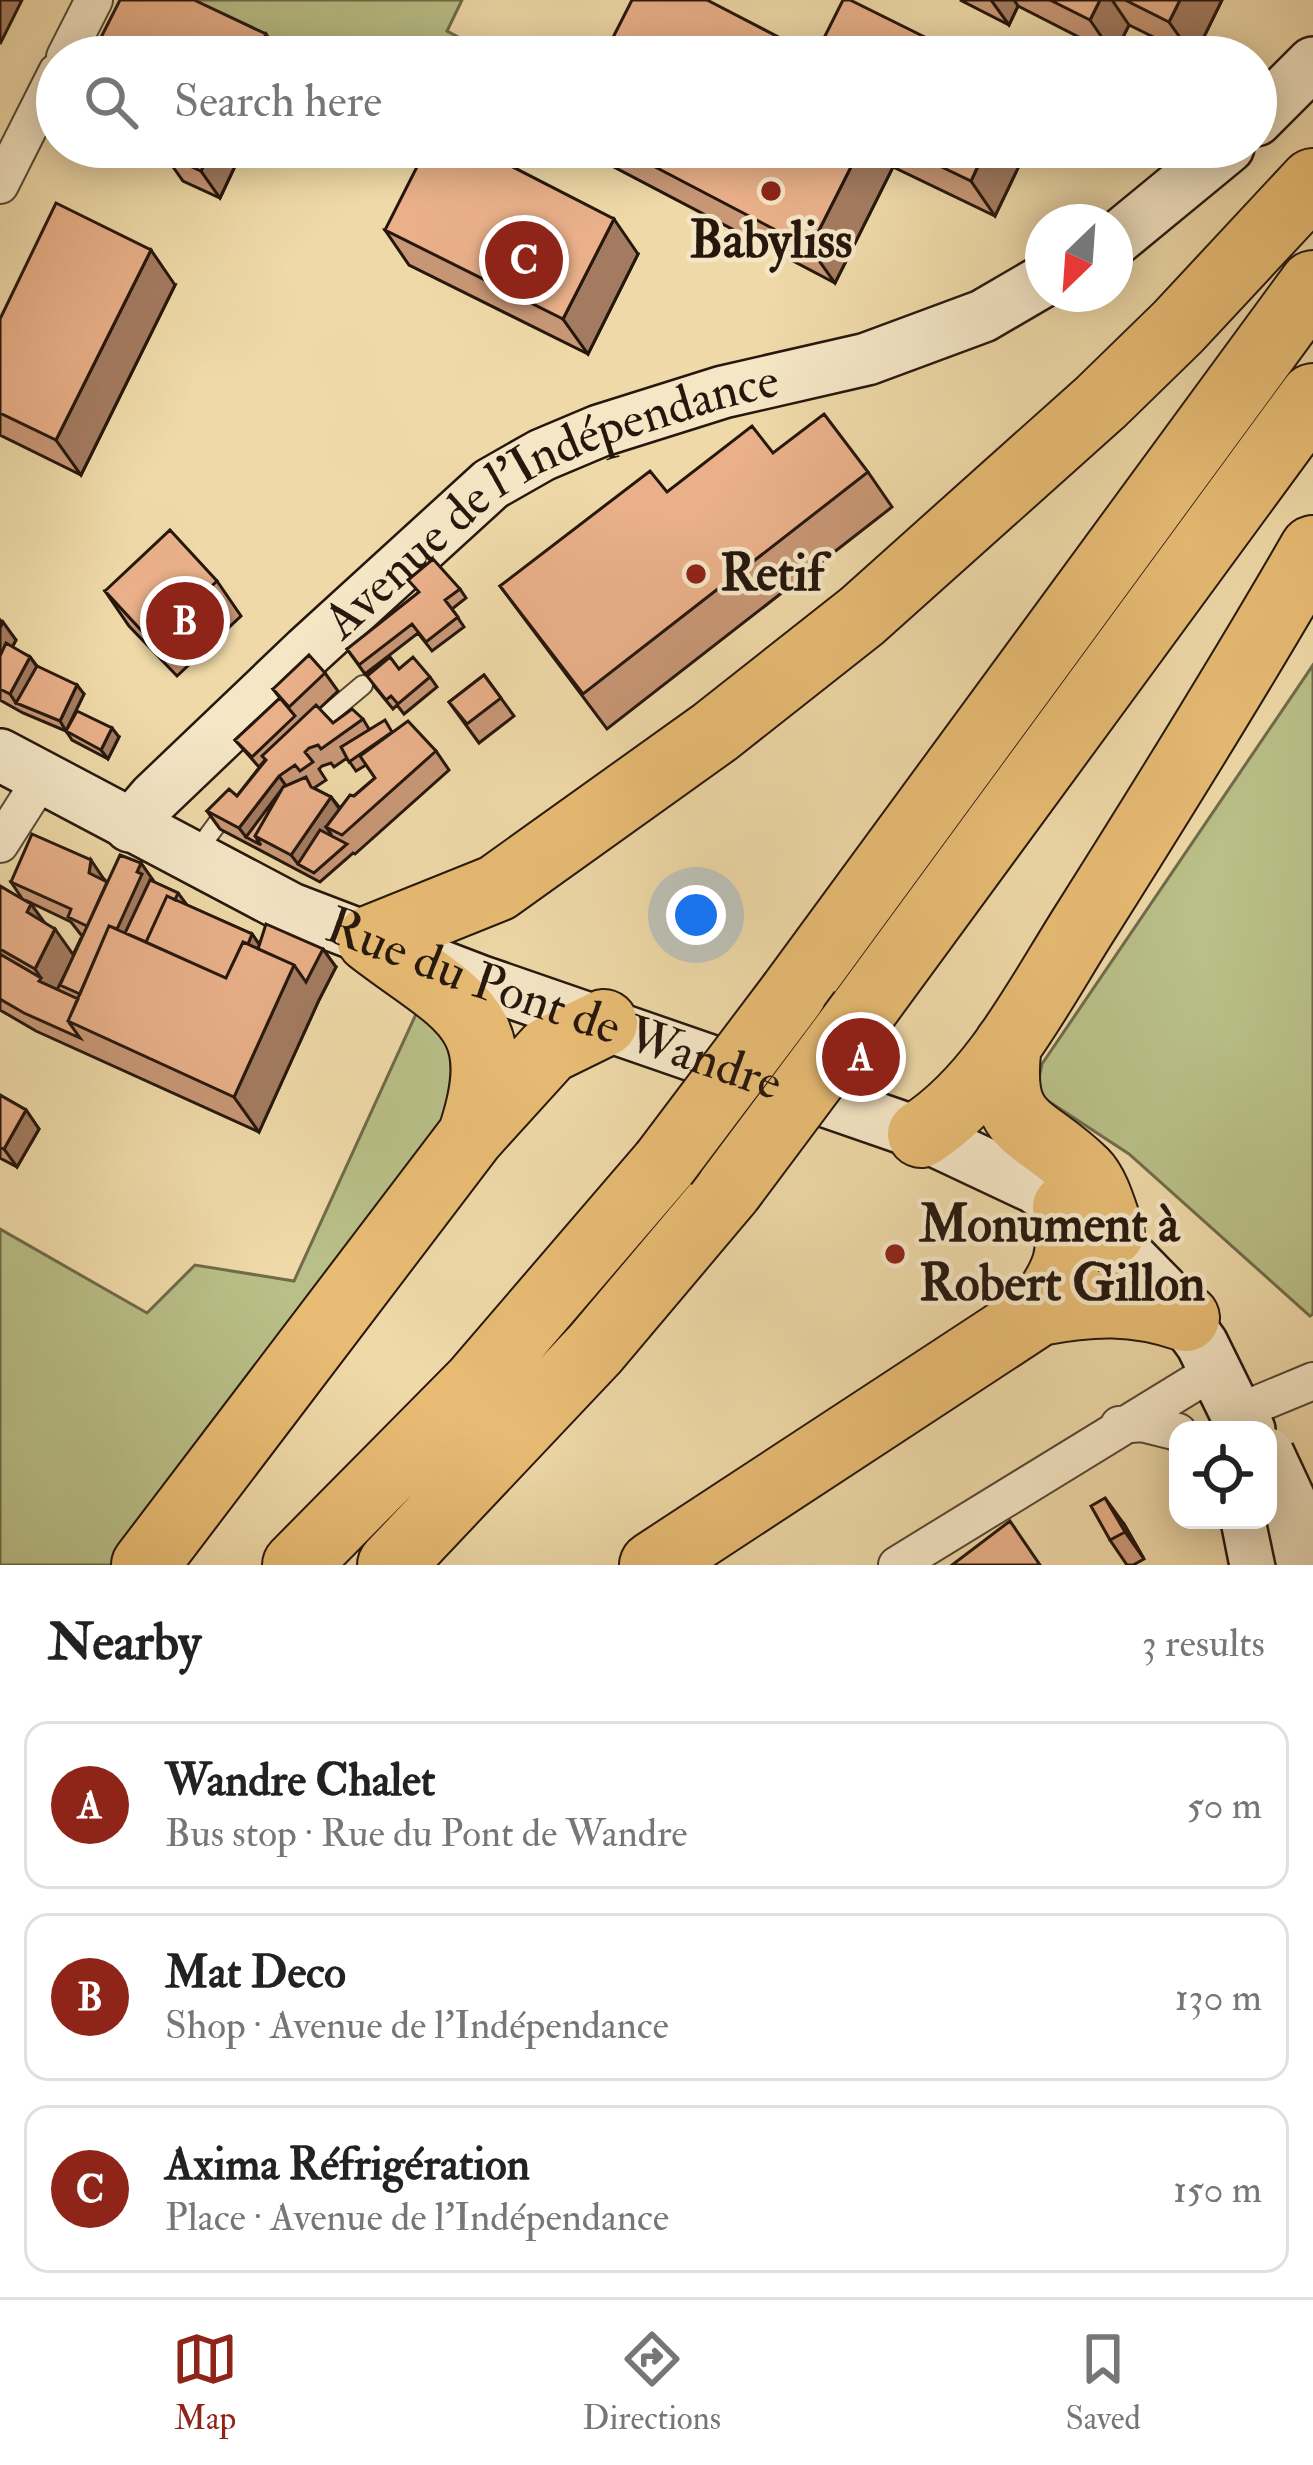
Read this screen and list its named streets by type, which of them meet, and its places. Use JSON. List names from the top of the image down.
{
  "streets": {
    "main road": ["Avenue de l'Indépendance", "Rue du Pont de Wandre"]
  },
  "crossings": [
    ["Avenue de l'Indépendance", "Rue du Pont de Wandre"]
  ],
  "places": ["Babyliss", "Retif", "Monument à Robert Gillon"],
  "north": "bottom left",
  "page": {
    "search": "Search here",
    "pins": ["C", "B", "A"],
    "heading": ["Nearby", "3 results"],
    "list": [
      {
        "mark": "A",
        "name": "Wandre Chalet",
        "note": "Bus stop · Rue du Pont de Wandre",
        "value": "50 m"
      },
      {
        "mark": "B",
        "name": "Mat Deco",
        "note": "Shop · Avenue de l'Indépendance",
        "value": "130 m"
      },
      {
        "mark": "C",
        "name": "Axima Réfrigération",
        "note": "Place · Avenue de l'Indépendance",
        "value": "150 m"
      }
    ],
    "nav": ["Map", "Directions", "Saved"]
  }
}
